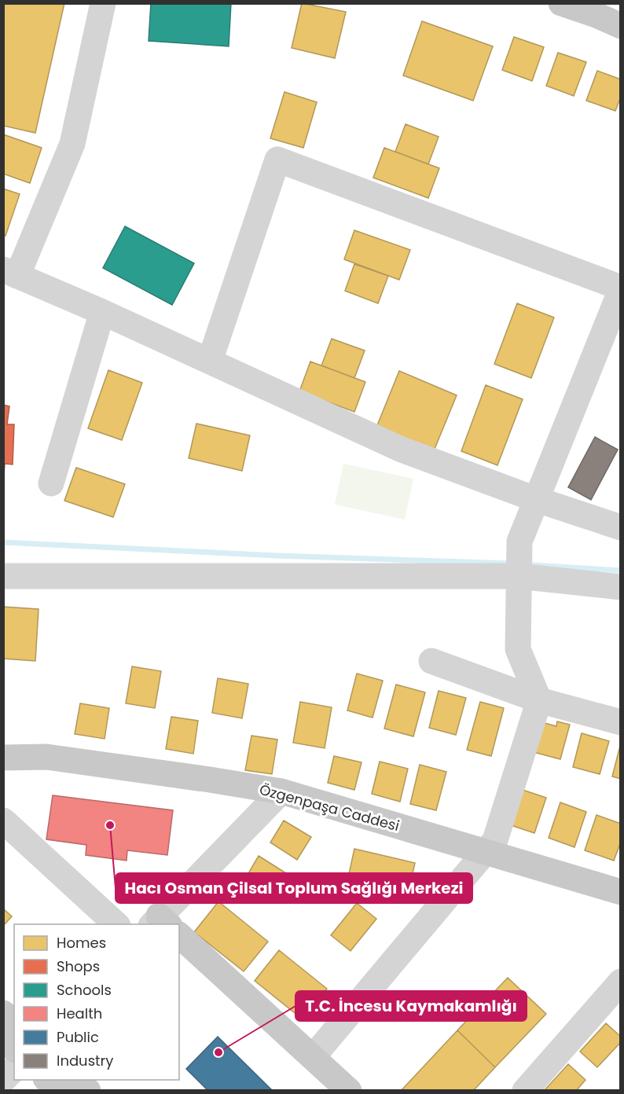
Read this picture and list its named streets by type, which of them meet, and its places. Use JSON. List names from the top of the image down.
{
  "streets": {
    "main road": ["Özgenpaşa Caddesi"]
  },
  "places": ["Hacı Osman Çilsal Toplum Sağlığı Merkezi", "T.C. İncesu Kaymakamlığı"],
  "legend": [
    "Homes",
    "Shops",
    "Schools",
    "Health",
    "Public",
    "Industry"
  ]
}
